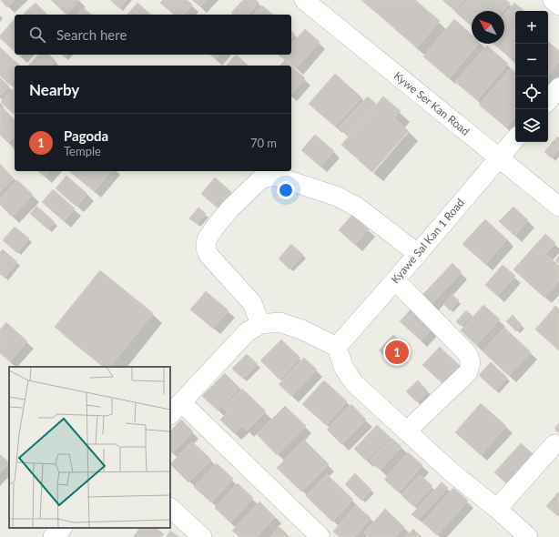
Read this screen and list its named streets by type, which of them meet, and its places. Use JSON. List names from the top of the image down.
{
  "streets": {
    "street": ["Kywe Ser Kan Road", "Kyawe Sal Kan 1 Road"]
  },
  "crossings": [
    ["Kywe Ser Kan Road", "Kyawe Sal Kan 1 Road"]
  ],
  "north": "top left",
  "page": {
    "map_buttons": ["+", "−"],
    "search": "Search here",
    "heading": "Nearby",
    "list": [
      {
        "mark": "1",
        "name": "Pagoda",
        "note": "Temple",
        "value": "70 m"
      }
    ],
    "pins": "1"
  }
}
